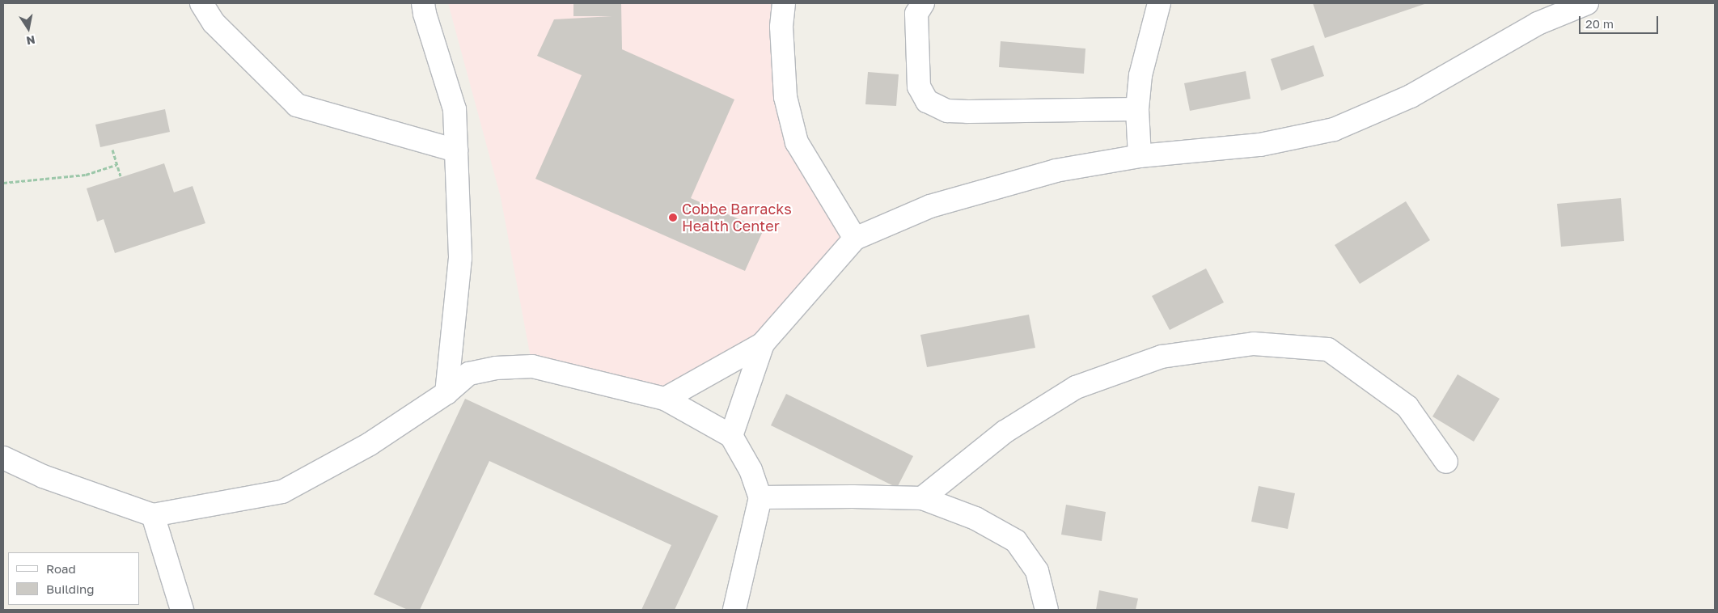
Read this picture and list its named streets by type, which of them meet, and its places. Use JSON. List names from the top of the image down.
{
  "places": ["Cobbe Barracks Health Center"],
  "legend": ["Road", "Building"],
  "scale_bar": "20 m",
  "north": "bottom"
}
